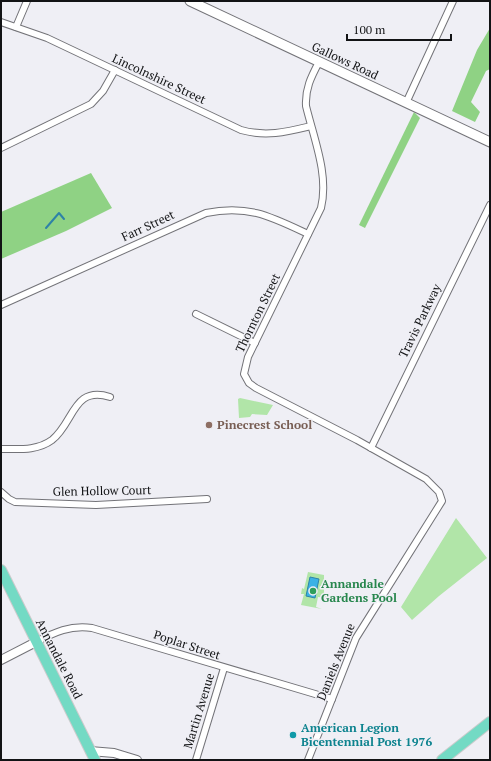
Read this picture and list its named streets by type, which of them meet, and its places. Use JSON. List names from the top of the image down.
{
  "streets": {
    "main road": ["Gallows Road", "Annandale Road"],
    "street": [
      "Lincolnshire Street",
      "Farr Street",
      "Thornton Street",
      "Travis Parkway",
      "Glen Hollow Court",
      "Poplar Street",
      "Daniels Avenue",
      "Martin Avenue"
    ]
  },
  "crossings": [
    ["Gallows Road", "Thornton Street"],
    ["Lincolnshire Street", "Thornton Street"],
    ["Farr Street", "Thornton Street"],
    ["Thornton Street", "Travis Parkway"],
    ["Thornton Street", "Daniels Avenue"],
    ["Poplar Street", "Annandale Road"],
    ["Poplar Street", "Daniels Avenue"],
    ["Poplar Street", "Martin Avenue"]
  ],
  "places": ["Pinecrest School", "Annandale Gardens Pool", "American Legion Bicentennial Post 1976"],
  "scale_bar": "100 m"
}
